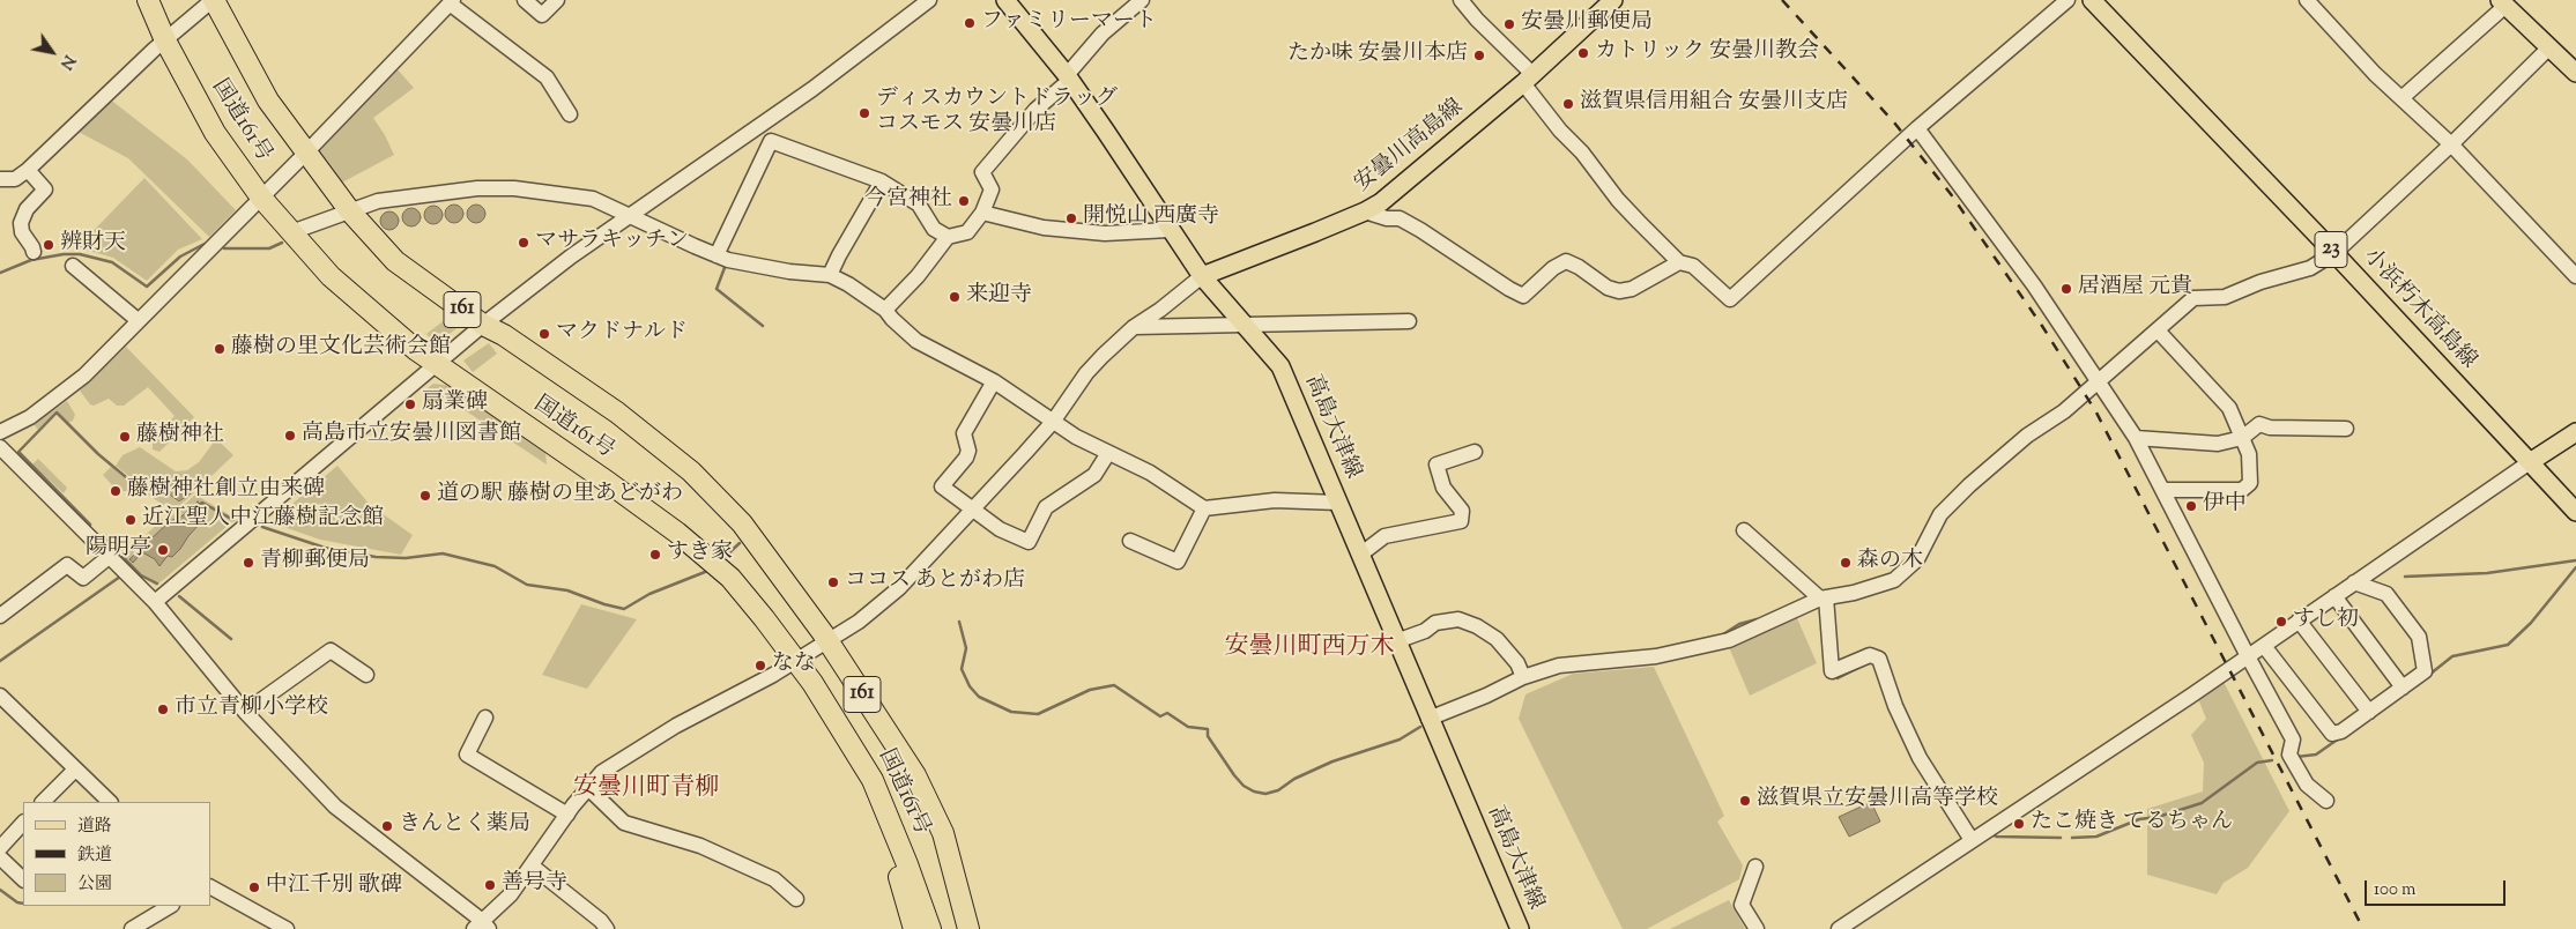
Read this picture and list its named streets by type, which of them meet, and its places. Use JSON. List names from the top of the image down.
{
  "streets": {
    "highway": ["国道161号", "161"],
    "main road": [
      "安曇川高島線",
      "23",
      "小浜朽木高島線",
      "高島大津線"
    ]
  },
  "crossings": [
    ["安曇川高島線", "高島大津線"]
  ],
  "districts": ["安曇川町西万木", "安曇川町青柳"],
  "places": [
    "ファミリーマート",
    "安曇川郵便局",
    "カトリック 安曇川教会",
    "たか味 安曇川本店",
    "滋賀県信用組合 安曇川支店",
    "ディスカウントドラッグ コスモス 安曇川店",
    "今宮神社",
    "開悦山 西廣寺",
    "マサラキッチン",
    "辨財天",
    "居酒屋 元貴",
    "来迎寺",
    "マクドナルド",
    "藤樹の里文化芸術会館",
    "扇業碑",
    "高島市立安曇川図書館",
    "藤樹神社",
    "藤樹神社創立由来碑",
    "道の駅 藤樹の里あどがわ",
    "伊中",
    "近江聖人中江藤樹記念館",
    "陽明亭",
    "すき家",
    "青柳郵便局",
    "森の木",
    "ココス あとがわ店",
    "すし初",
    "なな",
    "市立青柳小学校",
    "滋賀県立安曇川高等学校",
    "たこ焼き てるちゃん",
    "きんとく薬局",
    "善号寺",
    "中江千別 歌碑"
  ],
  "legend": ["道路", "鉄道", "公園"],
  "scale_bar": "100 m",
  "north": "bottom right"
}
